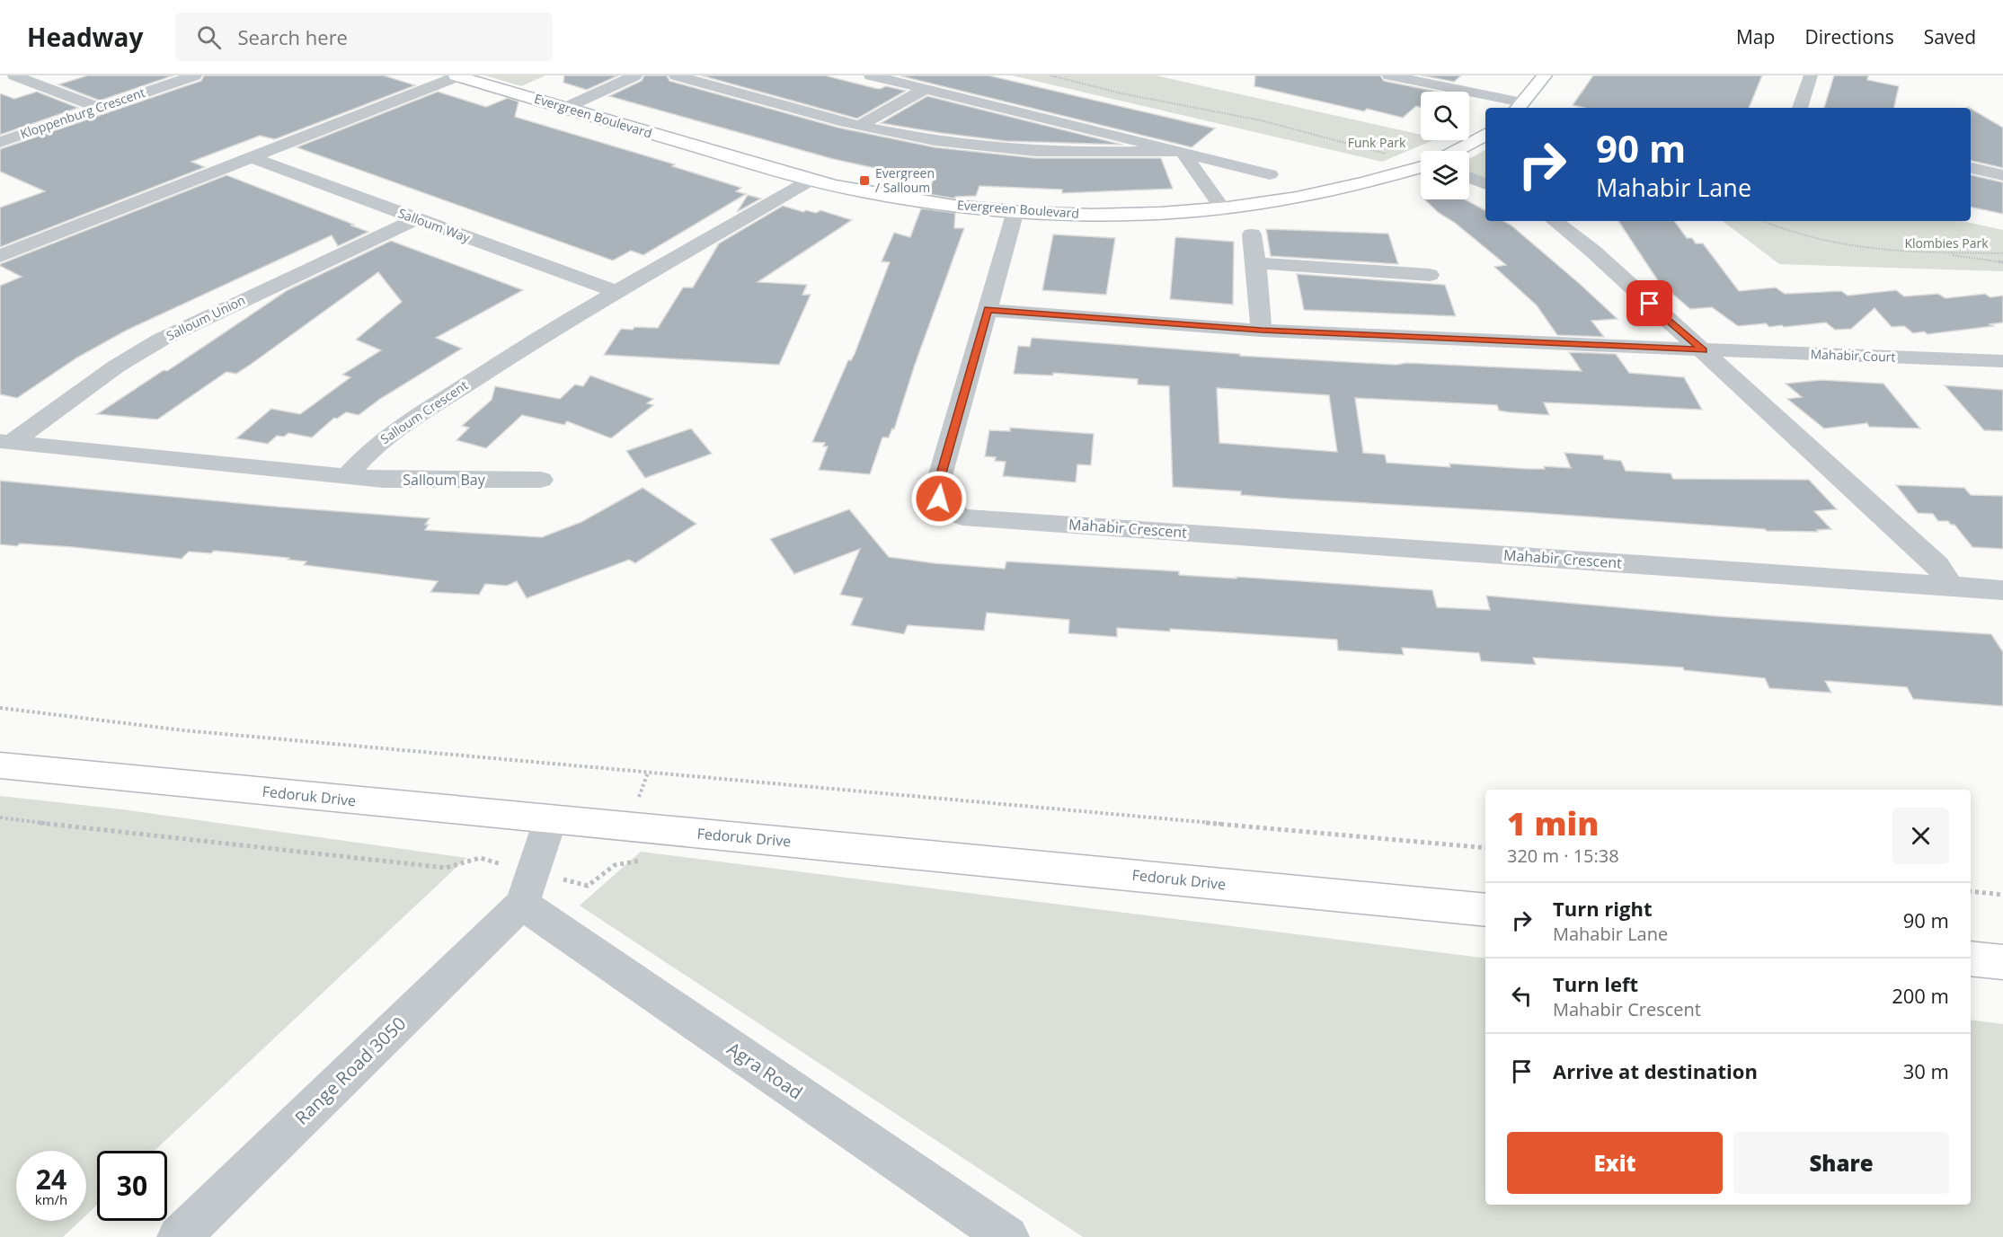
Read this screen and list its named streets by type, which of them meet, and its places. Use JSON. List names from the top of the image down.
{
  "streets": {
    "street": [
      "Kloppenburg Crescent",
      "Evergreen Boulevard",
      "Salloum Way",
      "Salloum Union",
      "Mahabir Court",
      "Salloum Crescent",
      "Salloum Bay",
      "Mahabir Crescent",
      "Fedoruk Drive",
      "Range Road 3050",
      "Agra Road"
    ]
  },
  "crossings": [
    ["Evergreen Boulevard", "Salloum Crescent"],
    ["Evergreen Boulevard", "Mahabir Crescent"],
    ["Salloum Way", "Salloum Union"],
    ["Salloum Way", "Salloum Crescent"],
    ["Mahabir Court", "Mahabir Crescent"],
    ["Salloum Crescent", "Salloum Bay"],
    ["Range Road 3050", "Agra Road"]
  ],
  "parks": ["Funk Park", "Klombies Park"],
  "places": {
    "transit": ["Evergreen / Salloum"]
  },
  "page": {
    "header": "Headway",
    "search": "Search here",
    "nav": ["Map", "Directions", "Saved"],
    "turn": ["90 m", "Mahabir Lane"],
    "heading": ["1 min", "320 m · 15:38"],
    "list": [
      {
        "name": "Turn right",
        "note": "Mahabir Lane",
        "value": "90 m"
      },
      {
        "name": "Turn left",
        "note": "Mahabir Crescent",
        "value": "200 m"
      },
      {
        "name": "Arrive at destination",
        "value": "30 m"
      }
    ],
    "buttons": ["Exit", "Share"],
    "speed": "24 km/h",
    "limit": "30"
  }
}
